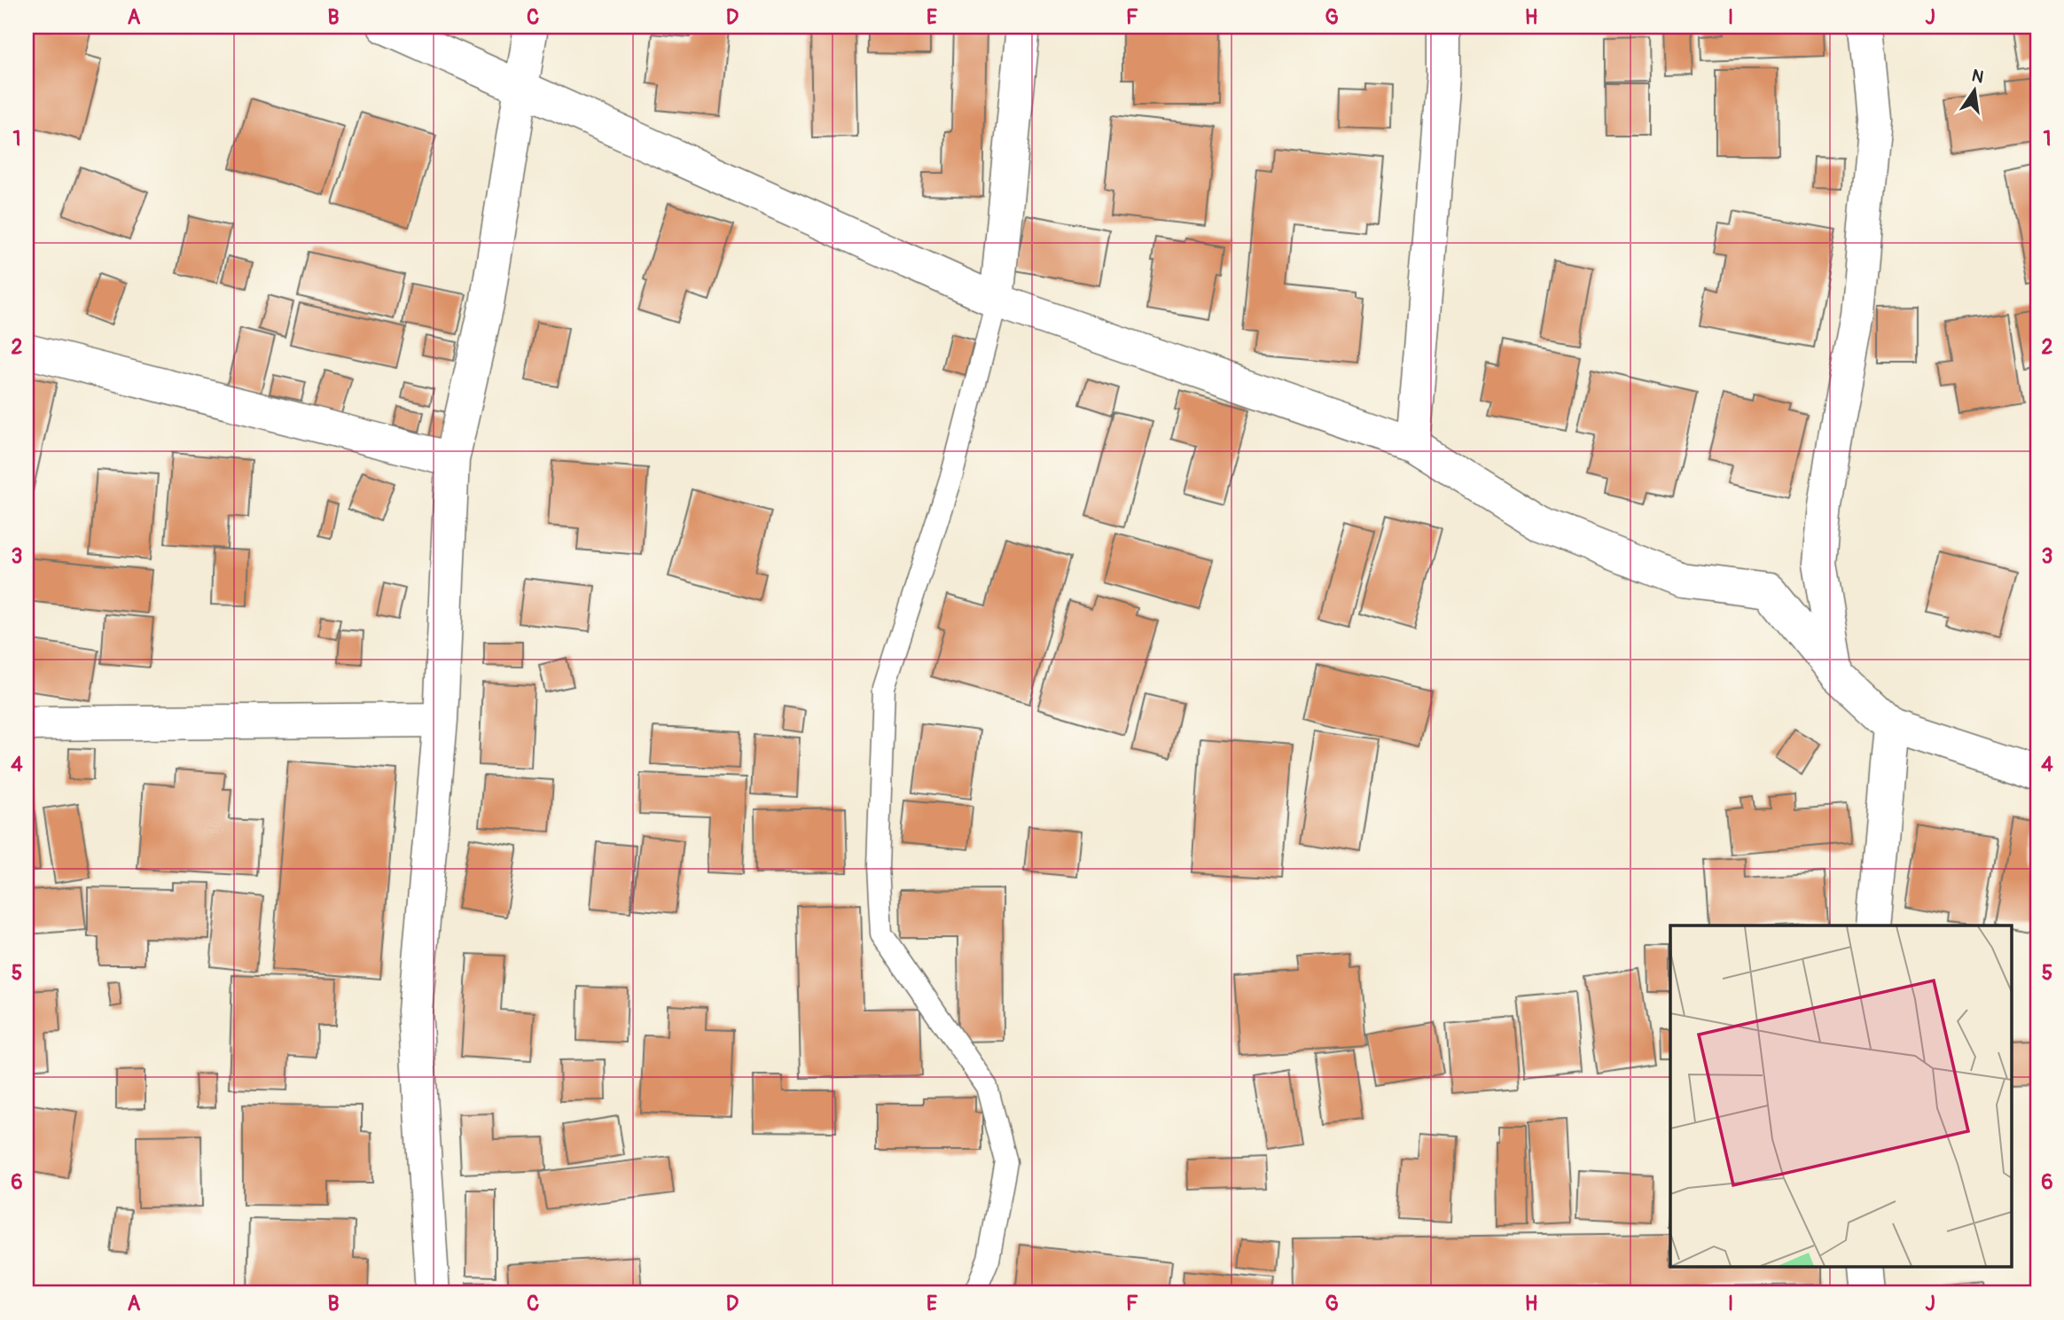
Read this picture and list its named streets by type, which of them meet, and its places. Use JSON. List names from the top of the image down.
{
  "north": "top",
  "grid": {
    "columns": [
      "A",
      "B",
      "C",
      "D",
      "E",
      "F",
      "G",
      "H",
      "I",
      "J"
    ],
    "rows": [
      "1",
      "2",
      "3",
      "4",
      "5",
      "6"
    ]
  }
}
